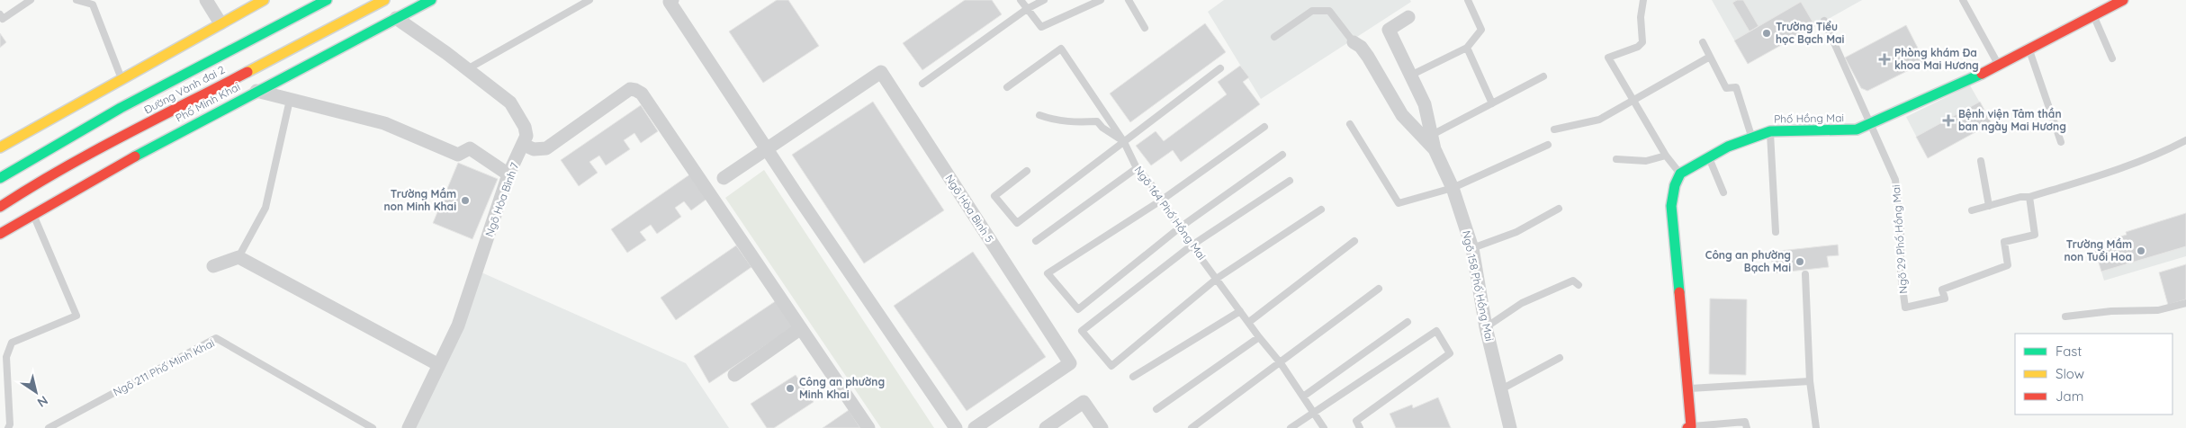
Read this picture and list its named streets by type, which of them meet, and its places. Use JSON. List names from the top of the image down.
{
  "streets": {
    "main road": ["Đường Vành đai 2", "Phố Minh Khai", "Phố Hồng Mai"],
    "street": ["Ngõ Hòa Bình 7", "Ngõ Hòa Bình 5", "Ngõ 158 Phố Hồng Mai"],
    "lane": ["Ngõ 164 Phố Hồng Mai", "Ngõ 29 Phố Hồng Mai", "Ngõ 211 Phố Minh Khai"]
  },
  "crossings": [
    ["Phố Minh Khai", "Ngõ Hòa Bình 7"],
    ["Phố Hồng Mai", "Ngõ 29 Phố Hồng Mai"]
  ],
  "places": {
    "other": [
      "Trường Tiểu học Bạch Mai",
      "Trường Mầm non Minh Khai",
      "Trường Mầm non Tuổi Hoa",
      "Công an phường Bạch Mai",
      "Công an phường Minh Khai"
    ],
    "health": ["Phòng khám Đa khoa Mai Hương", "Bệnh viện Tâm thần ban ngày Mai Hương"]
  },
  "legend": ["Fast", "Slow", "Jam"],
  "north": "bottom right"
}
